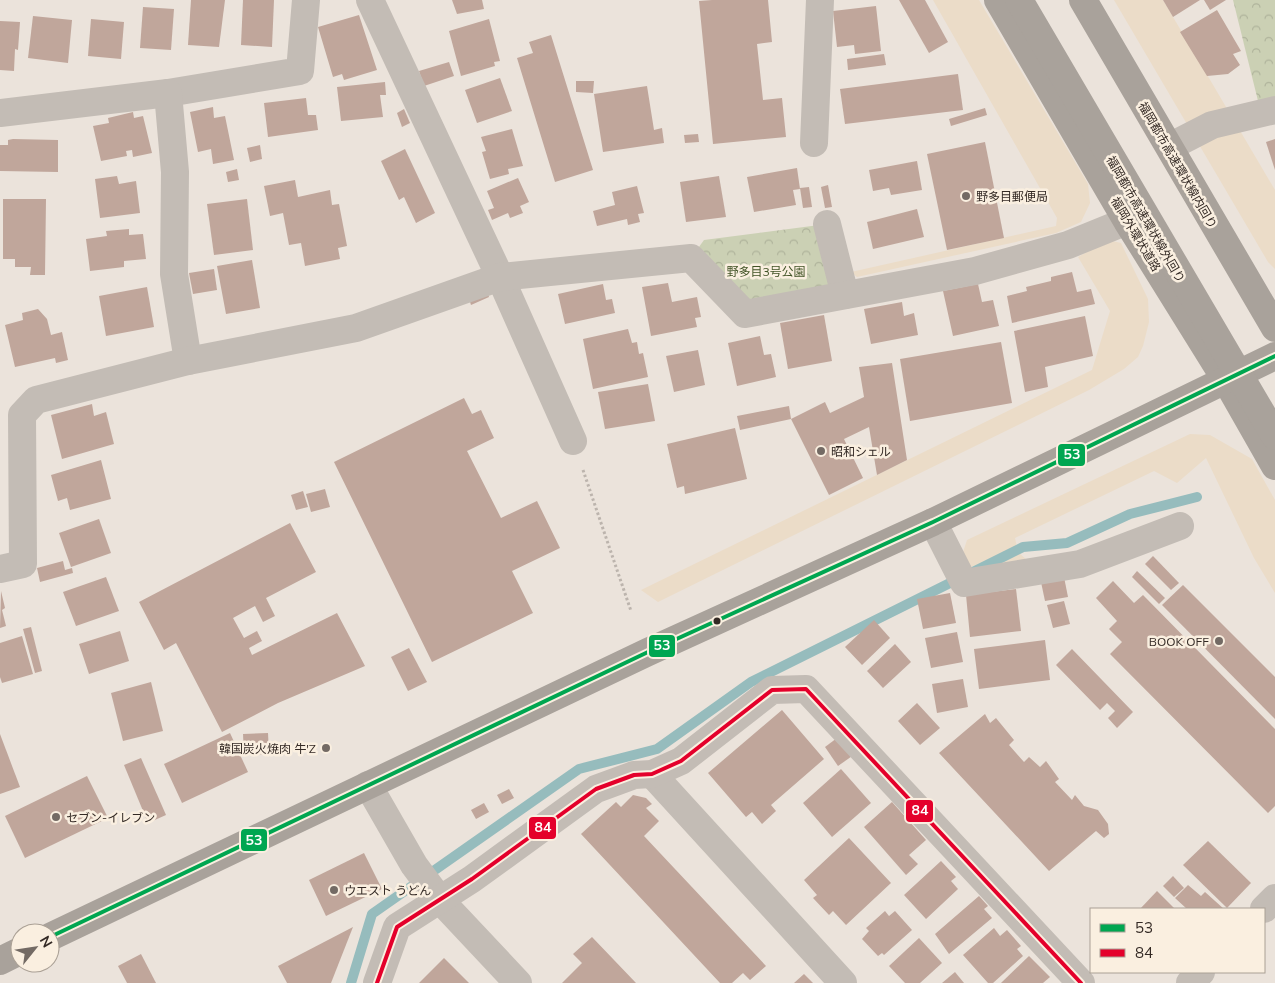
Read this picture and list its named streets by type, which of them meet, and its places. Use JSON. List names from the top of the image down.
{
  "streets": {
    "highway": ["福岡都市高速環状線内回り", "福岡都市高速環状線外回り", "福岡外環状道路"]
  },
  "parks": ["野多目3号公園"],
  "places": [
    "野多目郵便局",
    "昭和シェル",
    "BOOK OFF",
    "韓国炭火焼肉 牛'Z",
    "セブン-イレブン",
    "ウエスト うどん"
  ],
  "lines": ["transit line 53", "transit line 84"],
  "legend": ["53", "84"],
  "north": "top right"
}
